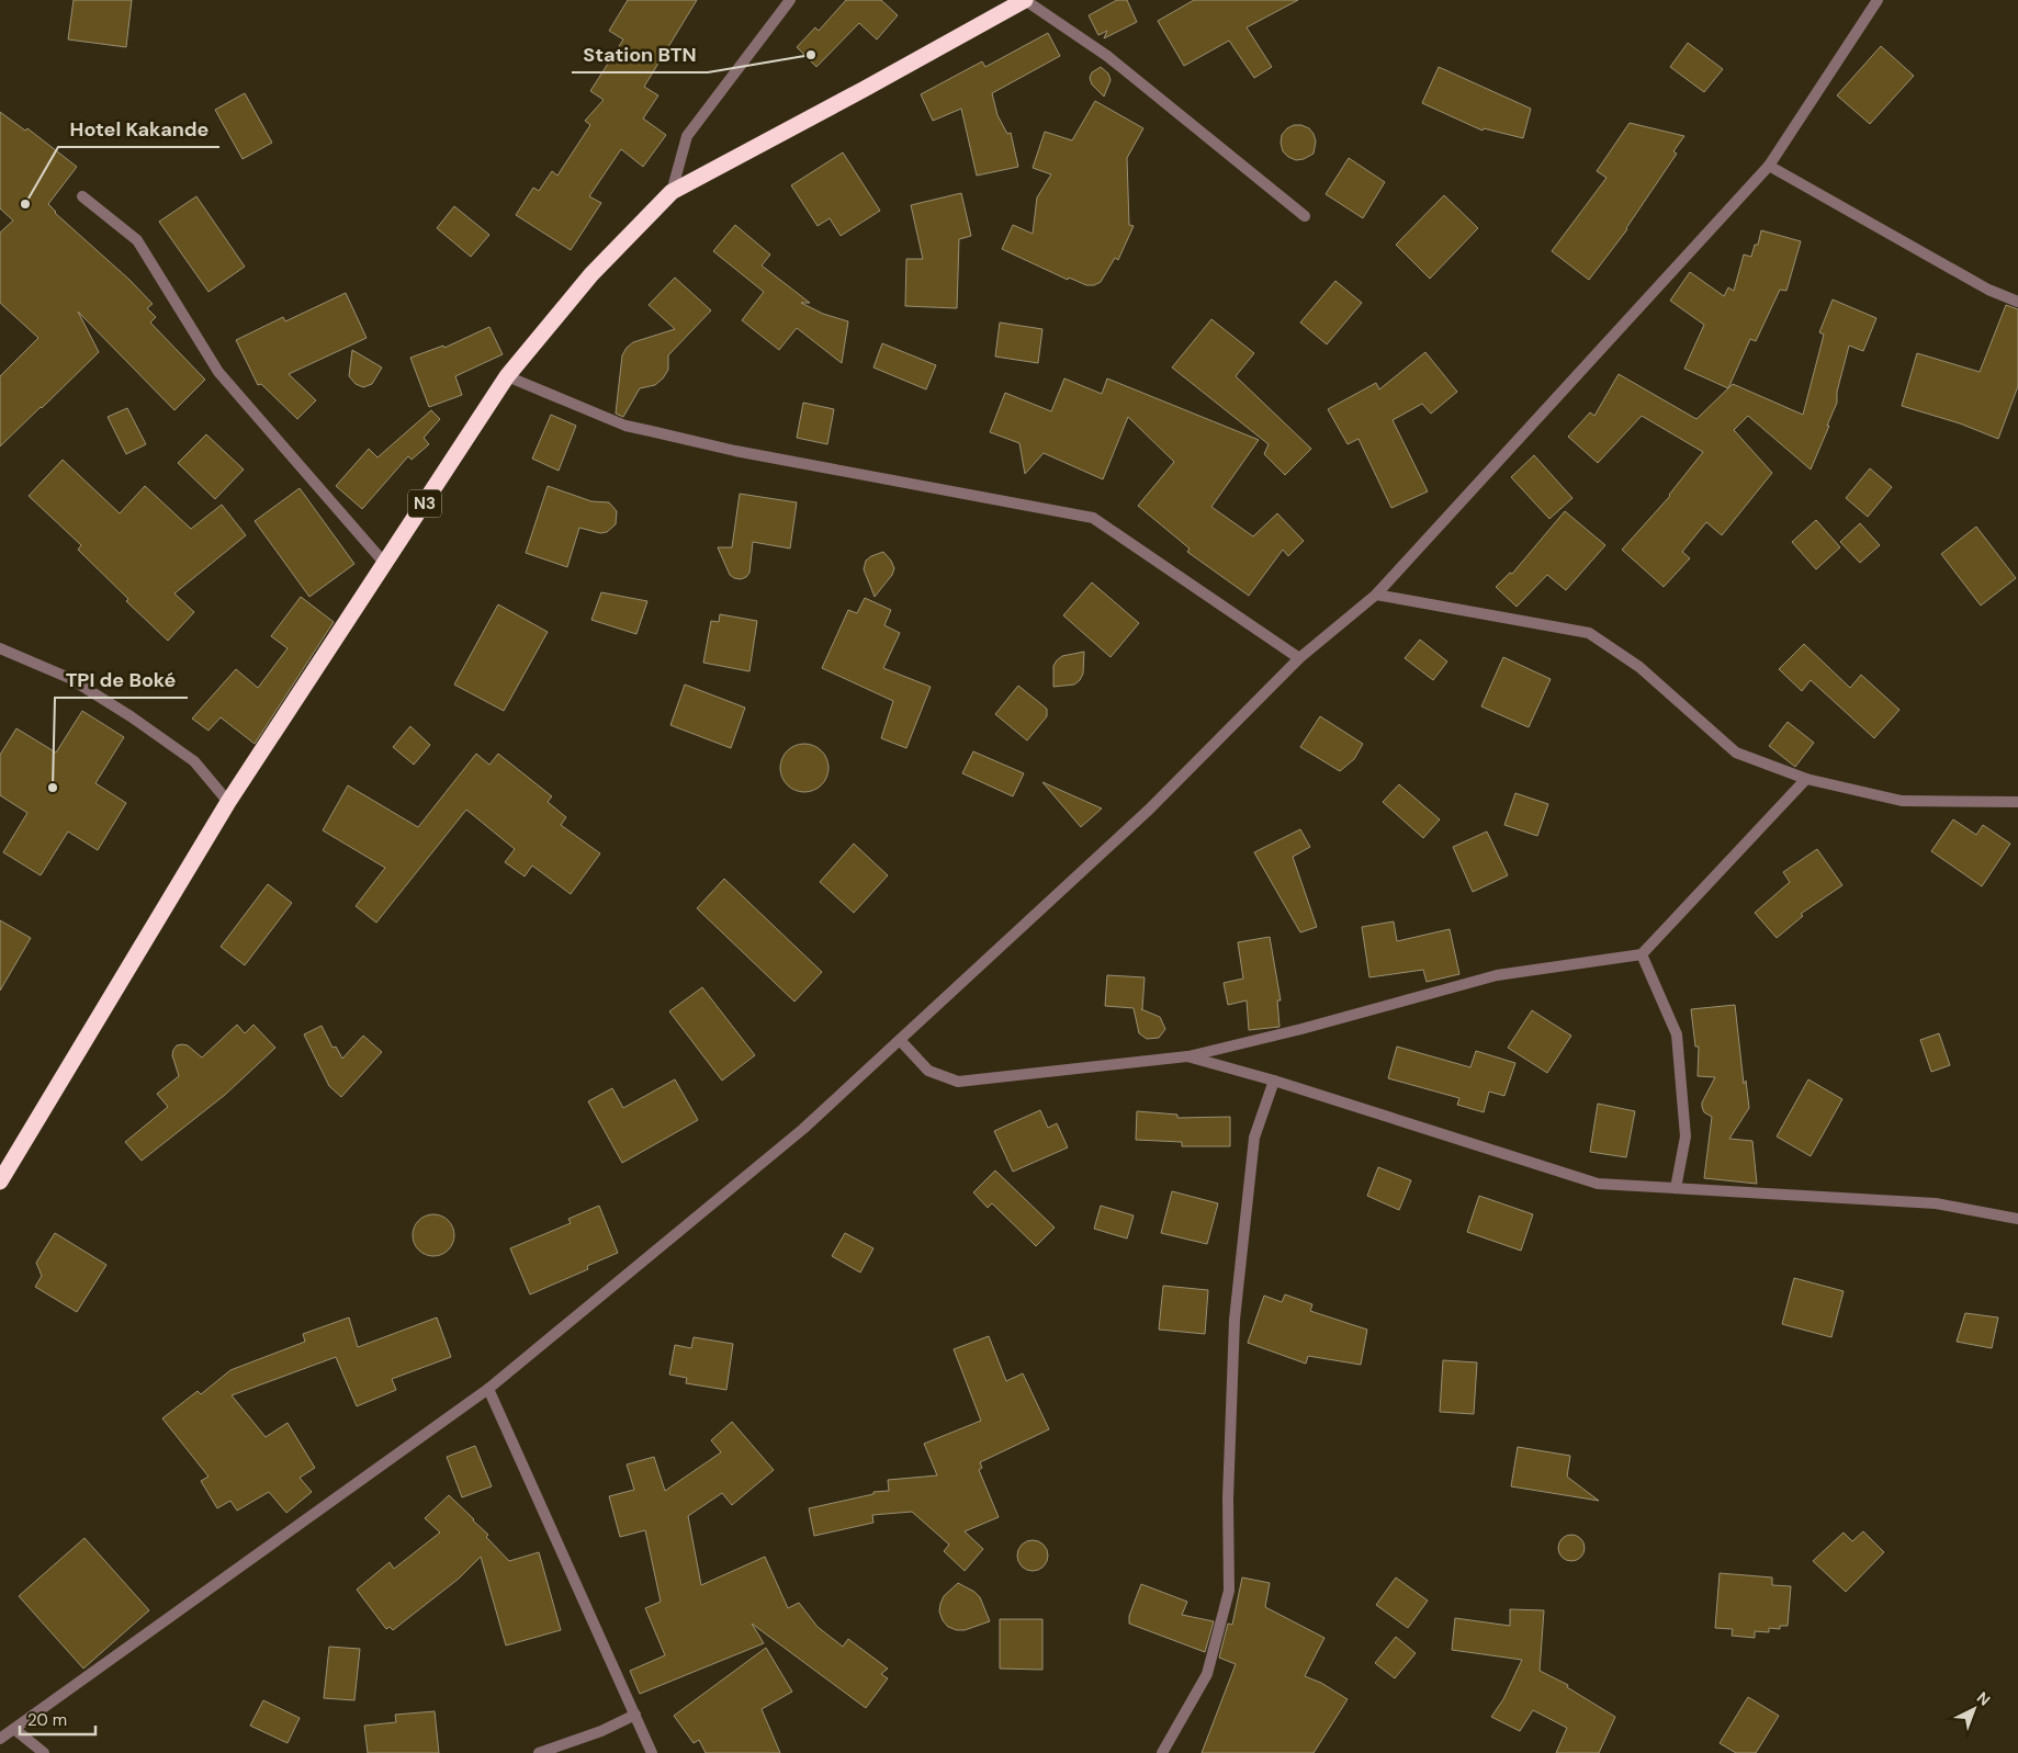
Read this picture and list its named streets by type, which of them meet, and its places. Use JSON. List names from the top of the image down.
{
  "streets": {
    "highway": ["N3"]
  },
  "places": ["Station BTN", "Hotel Kakande", "TPI de Boké"],
  "scale_bar": "20 m",
  "north": "top right"
}
